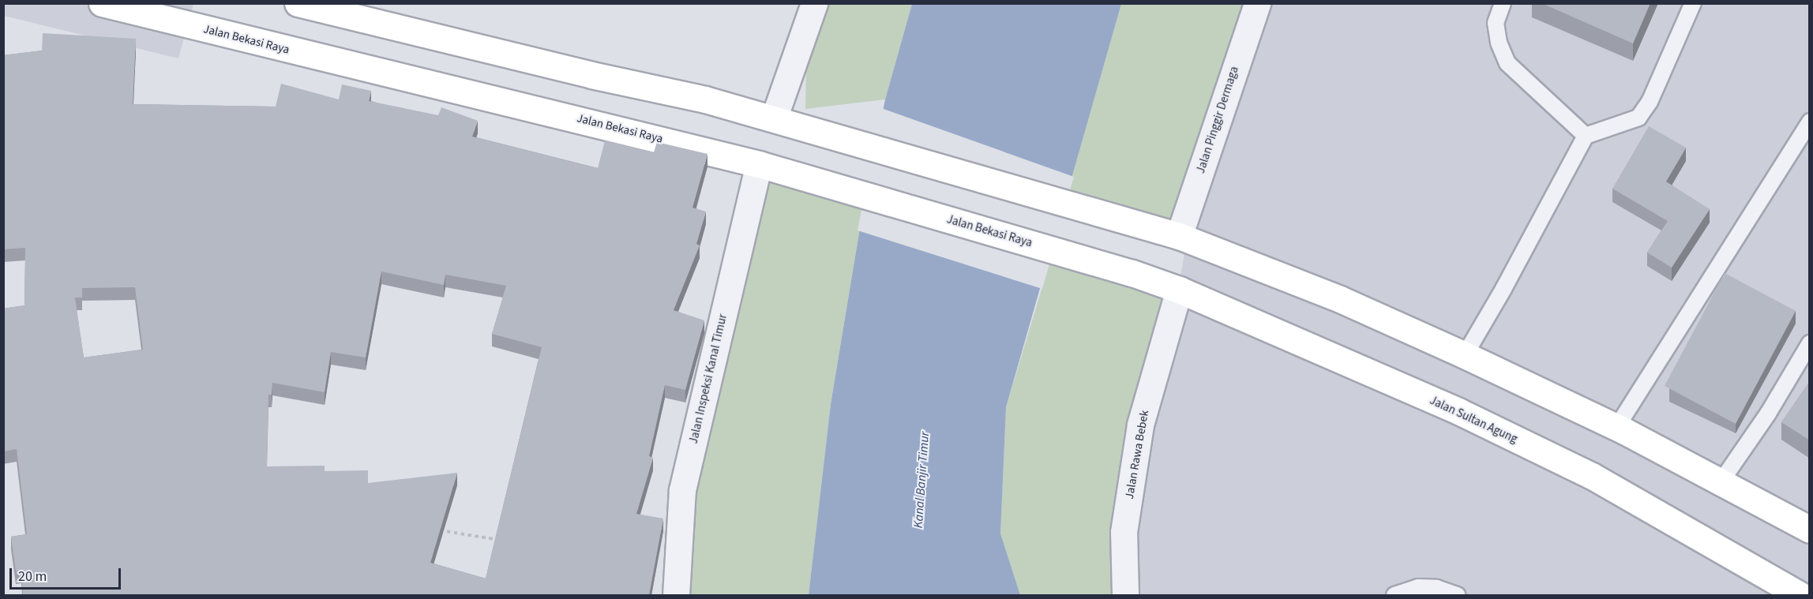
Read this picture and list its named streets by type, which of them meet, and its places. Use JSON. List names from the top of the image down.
{
  "streets": {
    "highway": ["Jalan Bekasi Raya", "Jalan Sultan Agung"],
    "street": ["Jalan Pinggir Dermaga", "Jalan Inspeksi Kanal Timur", "Jalan Rawa Bebek"]
  },
  "crossings": [
    ["Jalan Bekasi Raya", "Jalan Inspeksi Kanal Timur"],
    ["Jalan Bekasi Raya", "Jalan Sultan Agung"],
    ["Jalan Sultan Agung", "Jalan Rawa Bebek"]
  ],
  "water": ["Kanal Banjir Timur"],
  "scale_bar": "20 m"
}
